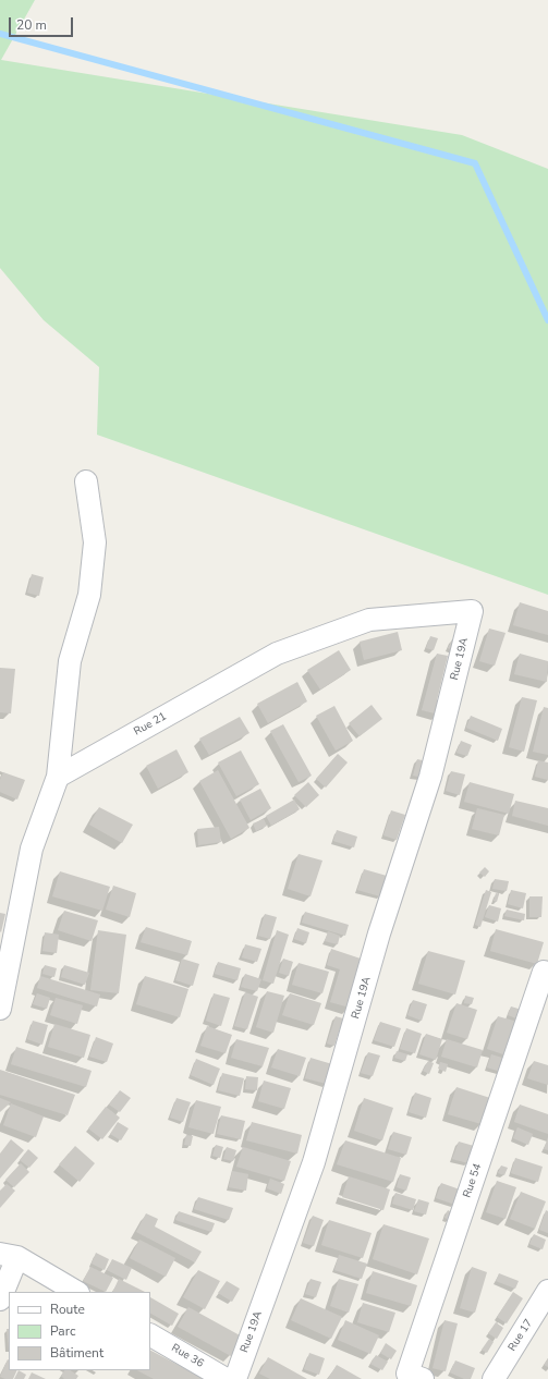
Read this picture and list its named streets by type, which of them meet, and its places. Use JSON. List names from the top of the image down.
{
  "streets": {
    "street": [
      "Rue 19A",
      "Rue 21",
      "Rue 54",
      "Rue 17",
      "Rue 36"
    ]
  },
  "crossings": [
    ["Rue 19A", "Rue 21"]
  ],
  "legend": ["Route", "Parc", "Bâtiment"],
  "scale_bar": "20 m"
}
